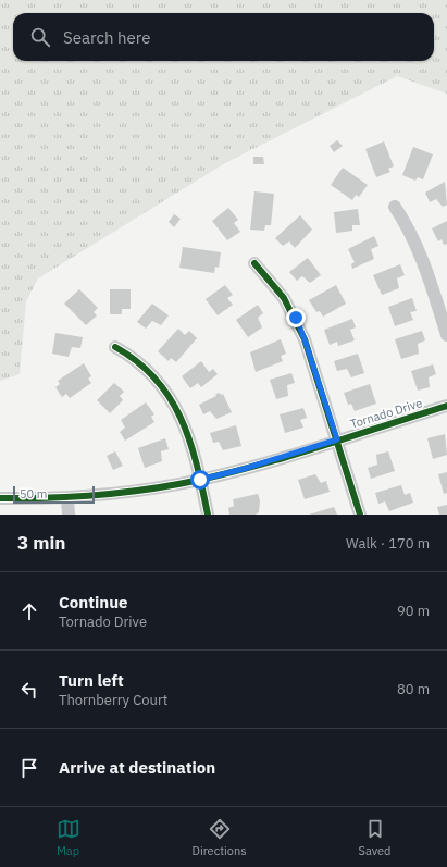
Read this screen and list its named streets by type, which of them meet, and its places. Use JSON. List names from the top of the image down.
{
  "streets": {
    "street": ["Tornado Drive"]
  },
  "scale_bar": "50 m",
  "page": {
    "search": "Search here",
    "scale": "50 m",
    "heading": ["3 min", "Walk · 170 m"],
    "list": [
      ["Continue", "Tornado Drive", "90 m"],
      ["Turn left", "Thornberry Court", "80 m"],
      "Arrive at destination"
    ],
    "nav": ["Map", "Directions", "Saved"]
  }
}
